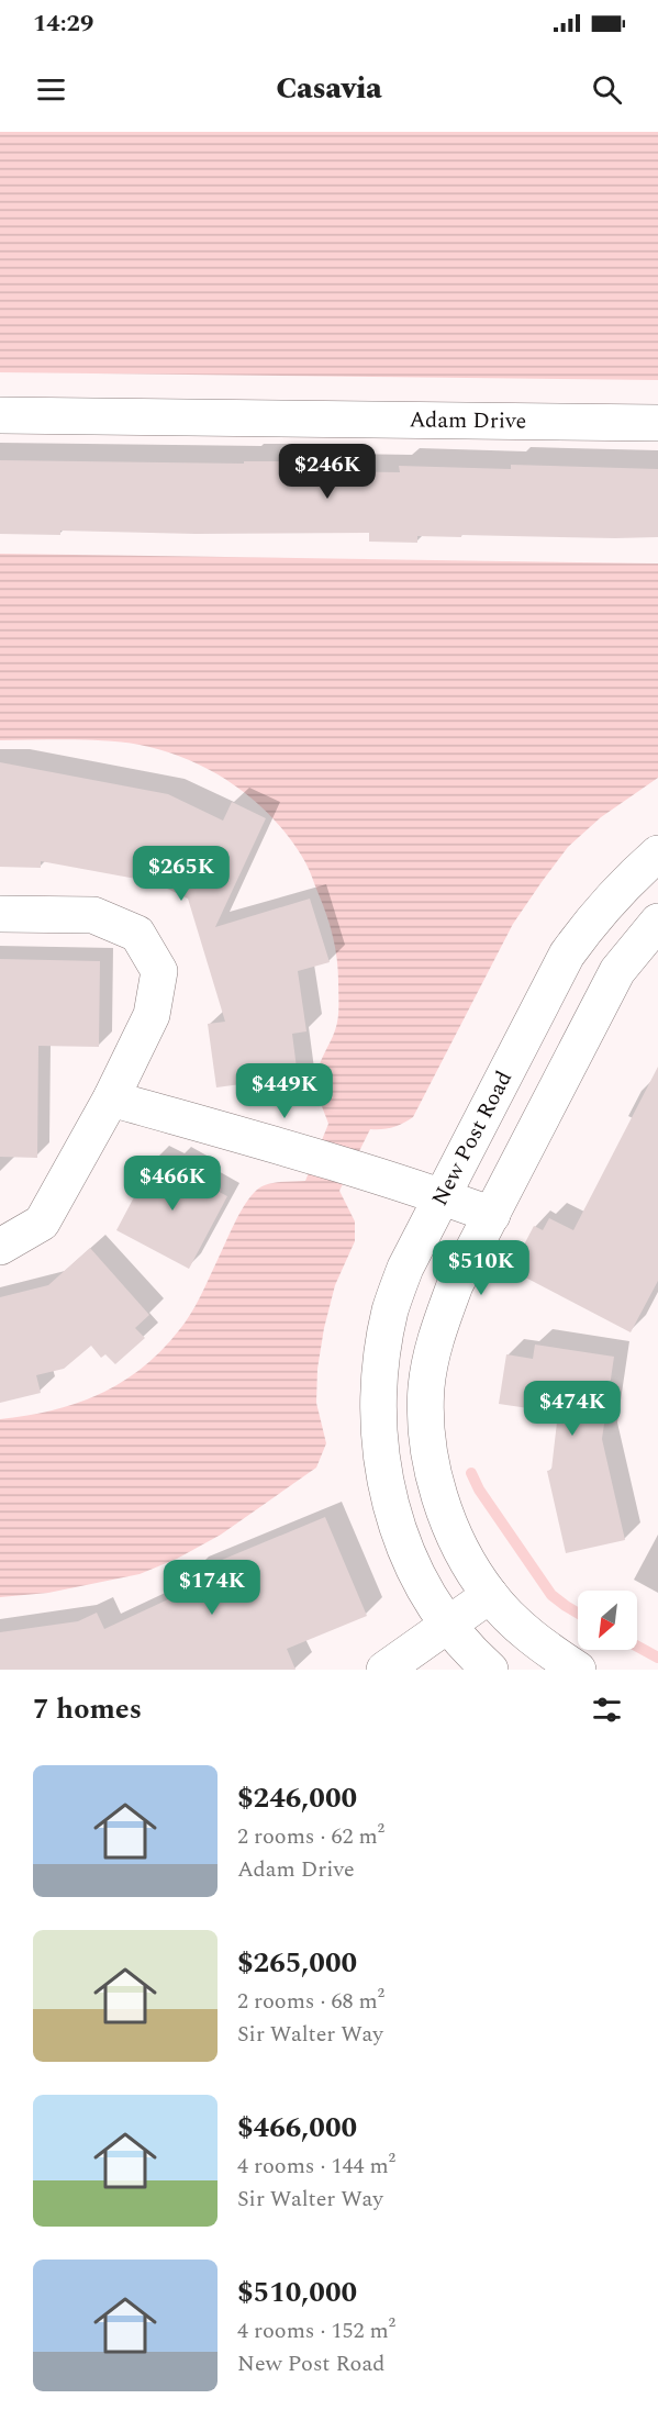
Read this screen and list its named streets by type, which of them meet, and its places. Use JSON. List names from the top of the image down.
{
  "streets": {
    "street": ["Adam Drive", "New Post Road"]
  },
  "north": "bottom left",
  "page": {
    "status": "14:29",
    "header": "Casavia",
    "price": [
      "$246K",
      "$265K",
      "$449K",
      "$466K",
      "$510K",
      "$474K",
      "$174K"
    ],
    "heading": "7 homes",
    "list": [
      {
        "name": "$246,000",
        "note": "2 rooms · 62 m² · Adam Drive"
      },
      {
        "name": "$265,000",
        "note": "2 rooms · 68 m² · Sir Walter Way"
      },
      {
        "name": "$466,000",
        "note": "4 rooms · 144 m² · Sir Walter Way"
      },
      {
        "name": "$510,000",
        "note": "4 rooms · 152 m² · New Post Road"
      }
    ]
  }
}
